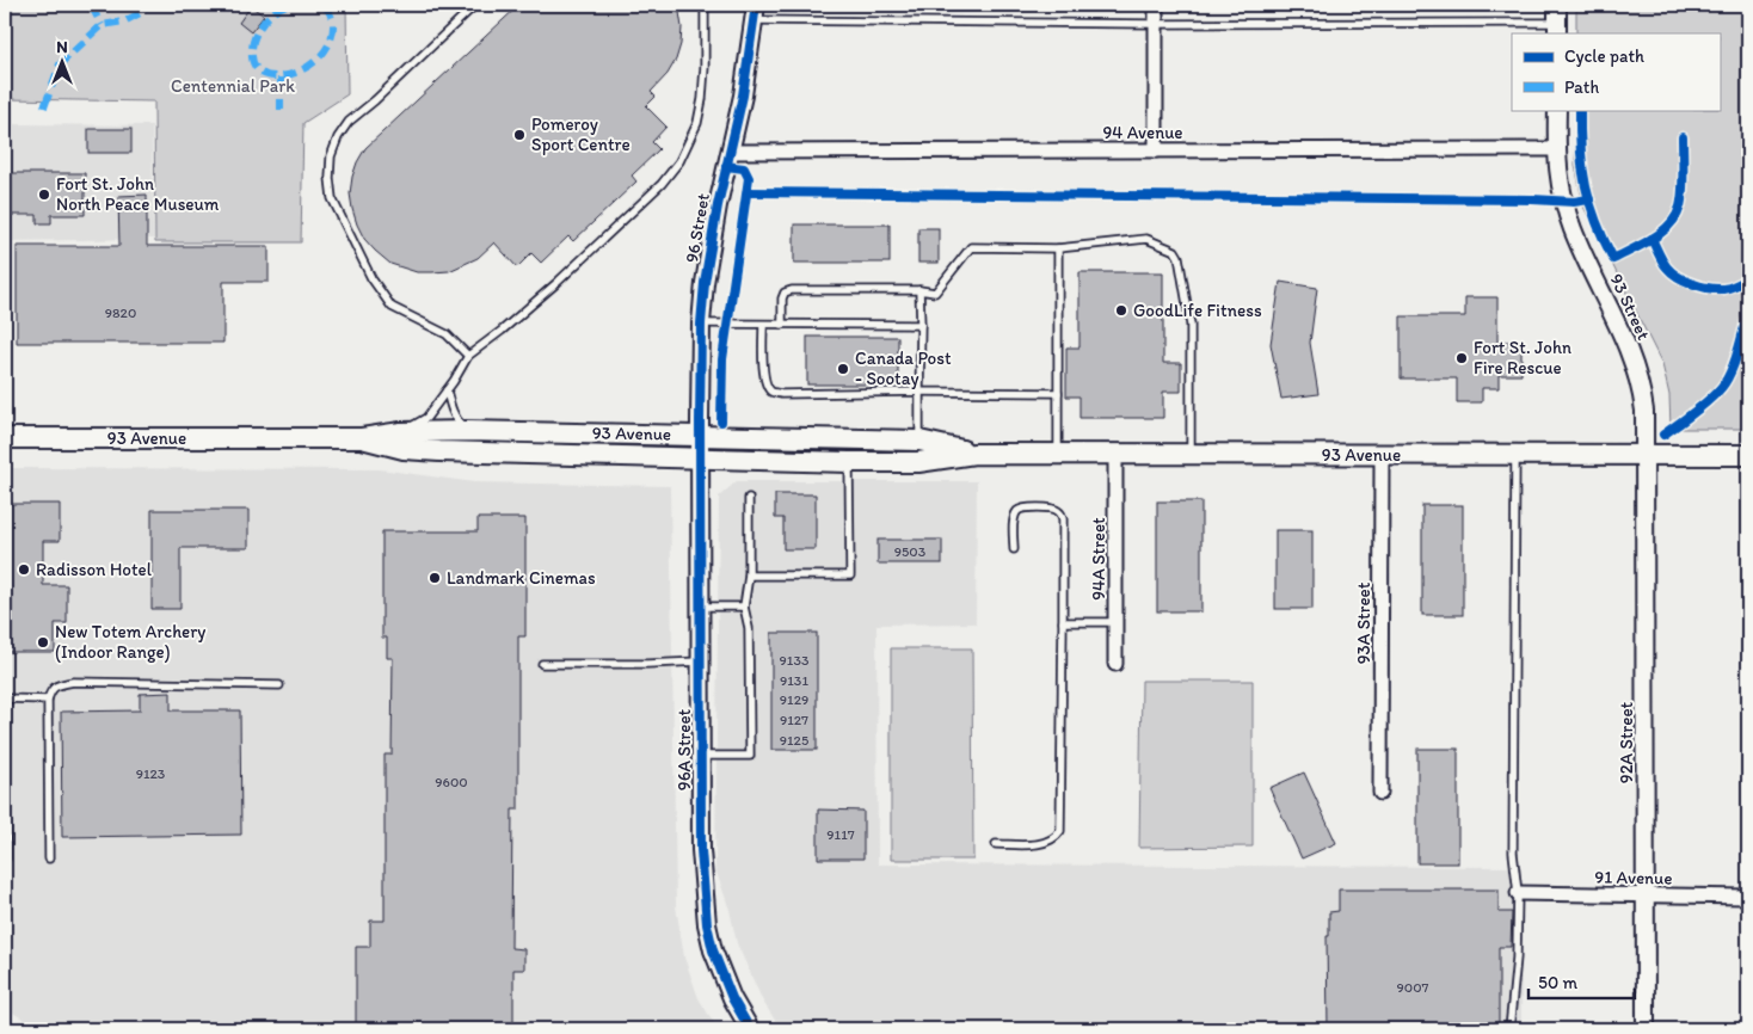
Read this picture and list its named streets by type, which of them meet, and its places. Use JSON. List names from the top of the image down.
{
  "streets": {
    "main road": ["93 Avenue"],
    "street": [
      "94 Avenue",
      "96 Street",
      "93 Street",
      "94A Street",
      "93A Street",
      "92A Street",
      "96A Street",
      "91 Avenue"
    ]
  },
  "crossings": [
    ["94 Avenue", "96 Street"],
    ["94 Avenue", "93 Street"],
    ["96 Street", "93 Avenue"],
    ["96 Street", "96A Street"],
    ["93 Street", "93 Avenue"],
    ["93 Street", "92A Street"],
    ["93 Avenue", "94A Street"],
    ["93 Avenue", "93A Street"],
    ["93 Avenue", "92A Street"],
    ["93 Avenue", "96A Street"],
    ["92A Street", "91 Avenue"]
  ],
  "parks": ["Centennial Park"],
  "places": [
    "Pomeroy Sport Centre",
    "Fort St. John North Peace Museum",
    "GoodLife Fitness",
    "Fort St. John Fire Rescue",
    "Canada Post - Sootay",
    "Radisson Hotel",
    "Landmark Cinemas",
    "New Totem Archery (Indoor Range)"
  ],
  "house_numbers": [
    "9820",
    "9503",
    "9133",
    "9131",
    "9129",
    "9127",
    "9125",
    "9123",
    "9600",
    "9117",
    "9007"
  ],
  "legend": ["Cycle path", "Path"],
  "scale_bar": "50 m",
  "north": "top"
}
